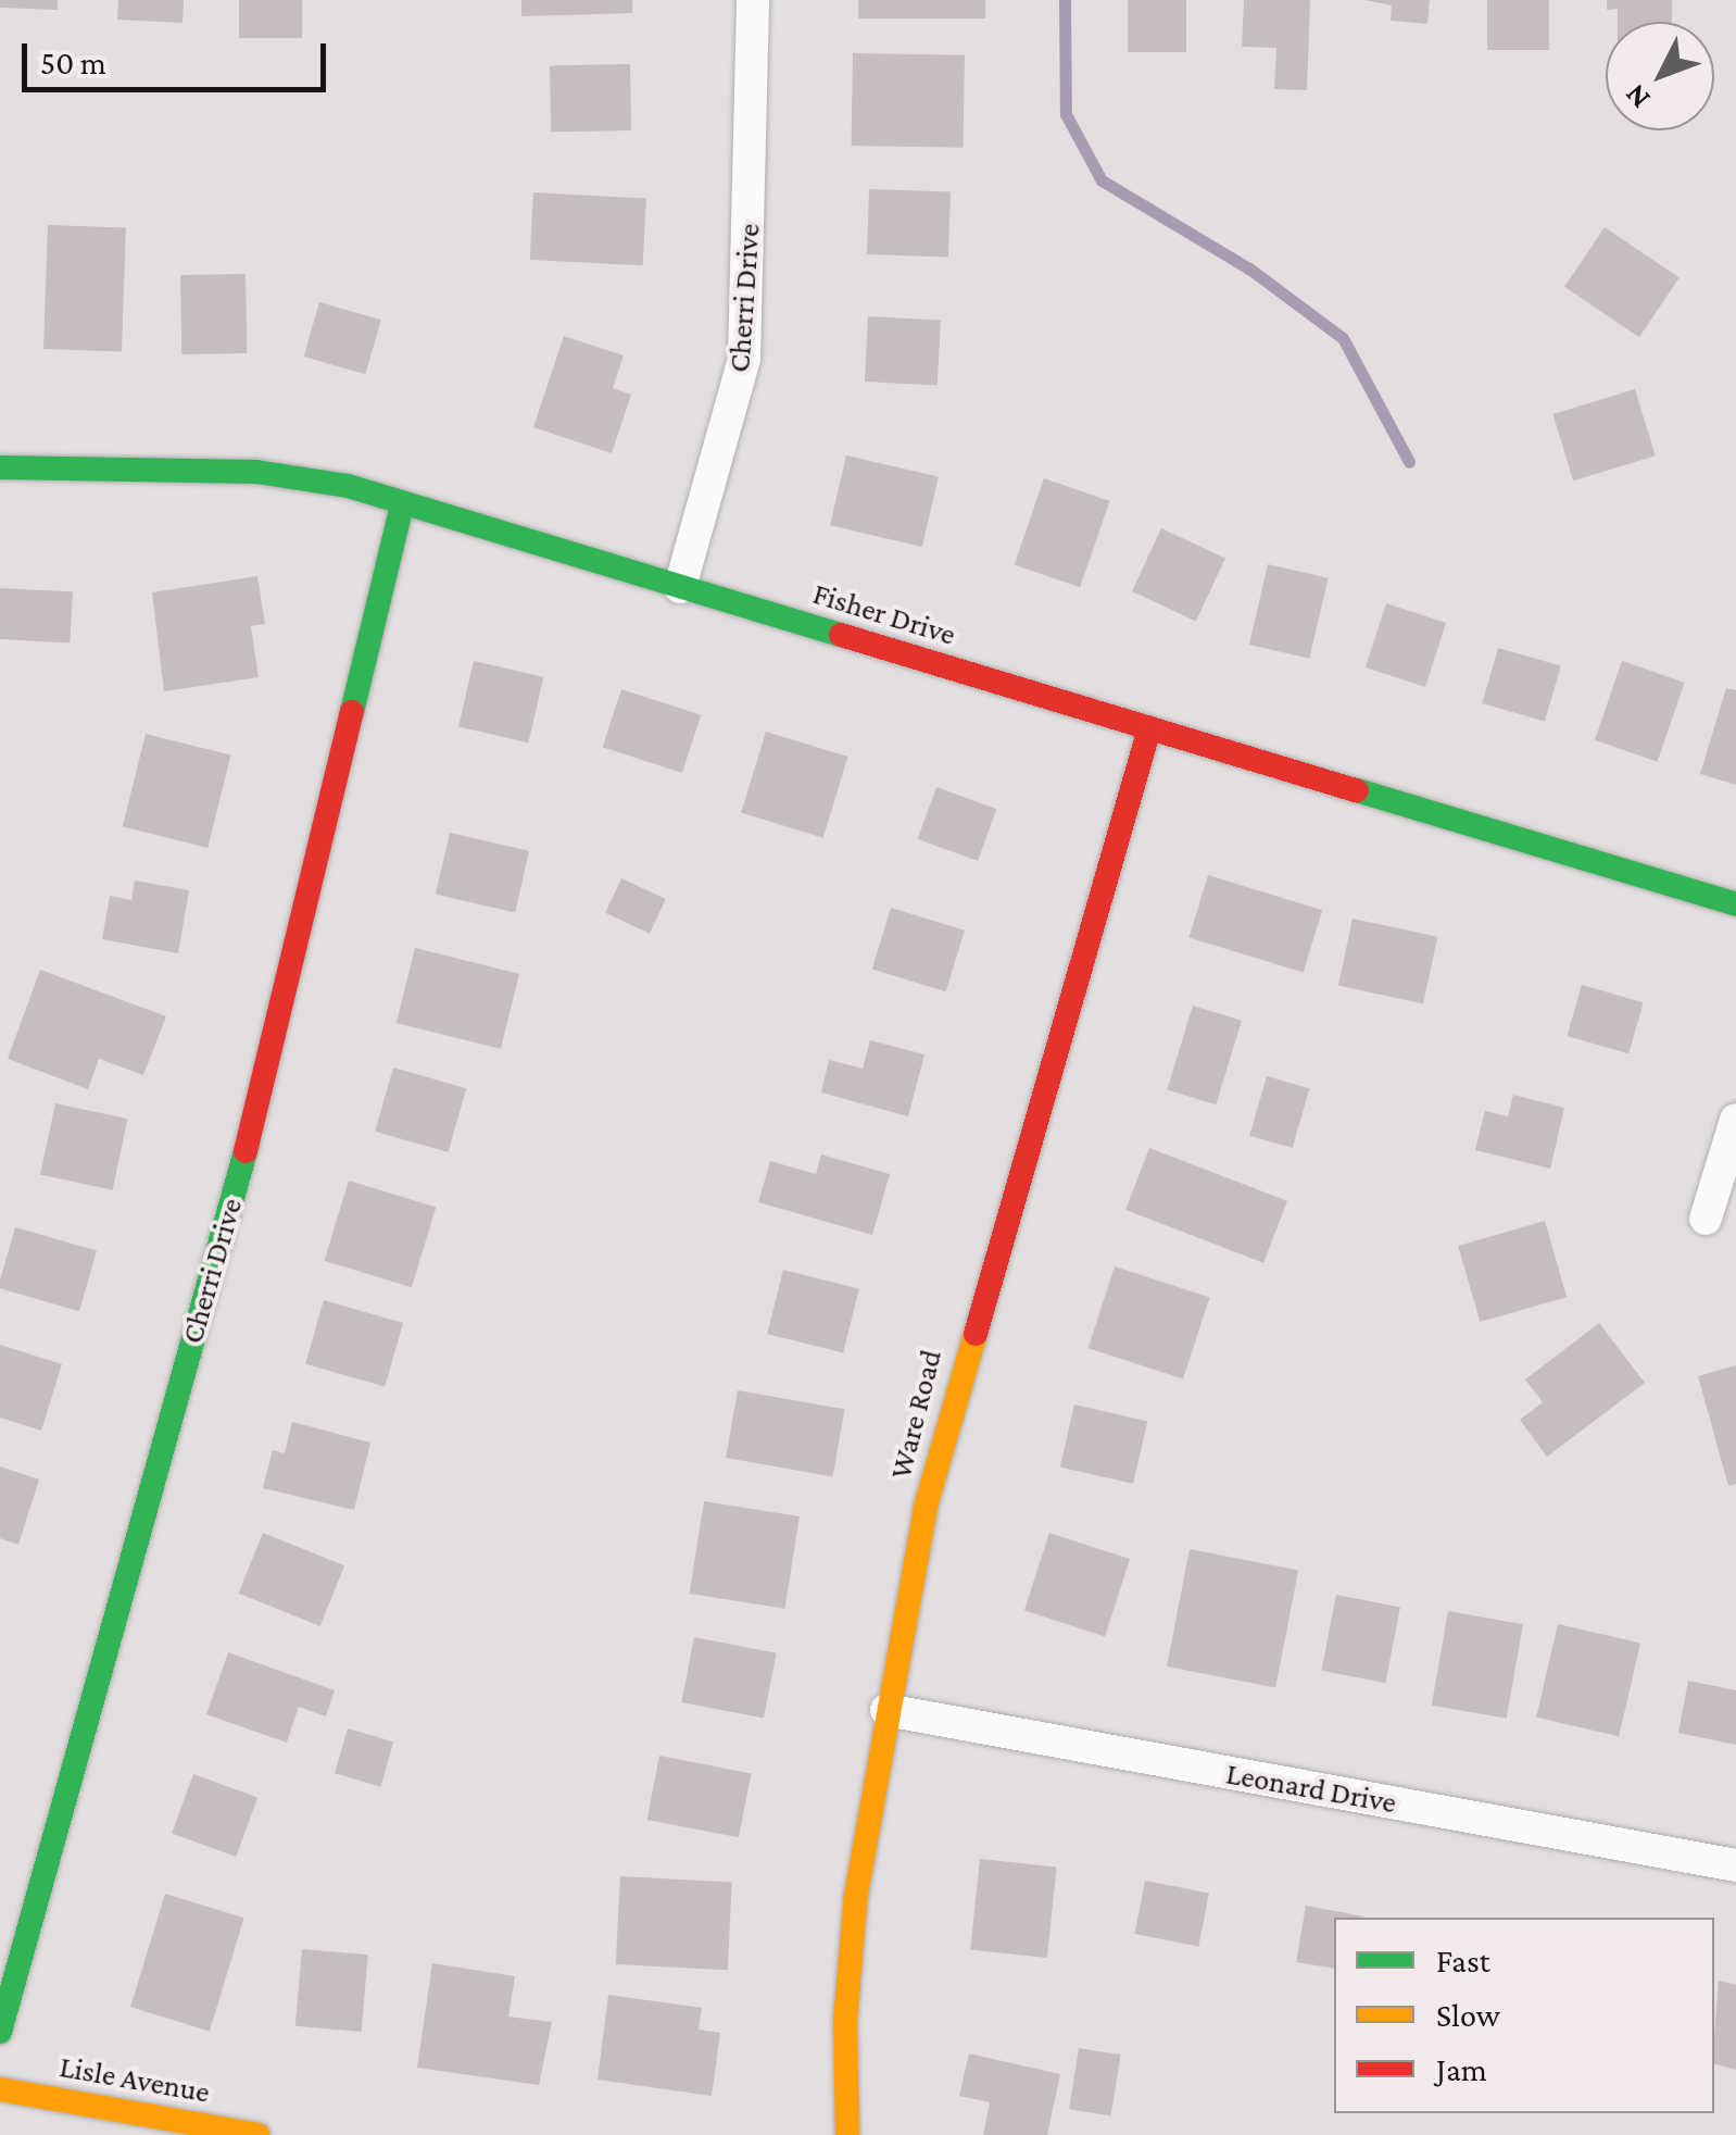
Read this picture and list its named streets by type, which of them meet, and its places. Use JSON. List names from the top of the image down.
{
  "streets": {
    "street": [
      "Cherri Drive",
      "Fisher Drive",
      "Ware Road",
      "Leonard Drive",
      "Lisle Avenue"
    ]
  },
  "crossings": [
    ["Cherri Drive", "Fisher Drive"],
    ["Fisher Drive", "Ware Road"],
    ["Ware Road", "Leonard Drive"]
  ],
  "legend": ["Fast", "Slow", "Jam"],
  "scale_bar": "50 m",
  "north": "bottom left"
}
